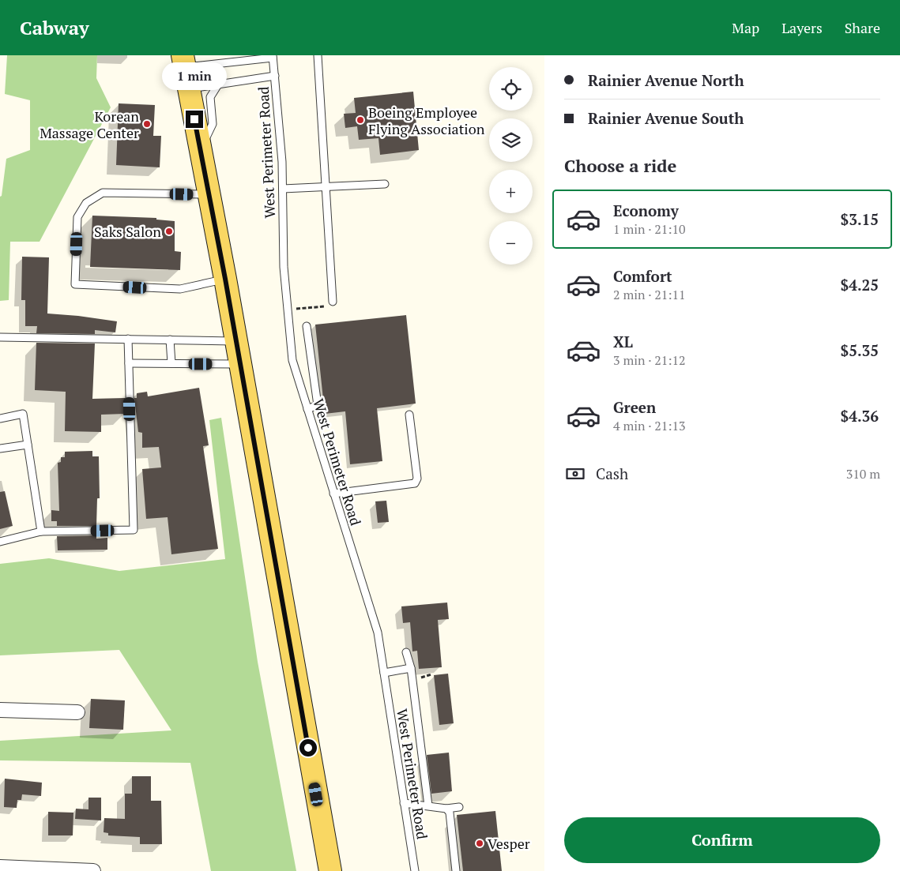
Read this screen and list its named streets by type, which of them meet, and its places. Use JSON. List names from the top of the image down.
{
  "streets": {
    "lane": ["West Perimeter Road"]
  },
  "places": [
    "Boeing Employee Flying Association",
    "Korean Massage Center",
    "Saks Salon",
    "Vesper"
  ],
  "page": {
    "header": "Cabway",
    "nav": ["Map", "Layers", "Share"],
    "banner": ["Rainier Avenue North", "Rainier Avenue South"],
    "bubble": "1 min",
    "map_buttons": ["+", "−"],
    "heading": "Choose a ride",
    "list": [
      {
        "name": "Economy",
        "note": "1 min · 21:10",
        "value": "$3.15"
      },
      {
        "name": "Comfort",
        "note": "2 min · 21:11",
        "value": "$4.25"
      },
      {
        "name": "XL",
        "note": "3 min · 21:12",
        "value": "$5.35"
      },
      {
        "name": "Green",
        "note": "4 min · 21:13",
        "value": "$4.36"
      }
    ],
    "pay": ["Cash", "310 m"],
    "buttons": "Confirm"
  }
}
